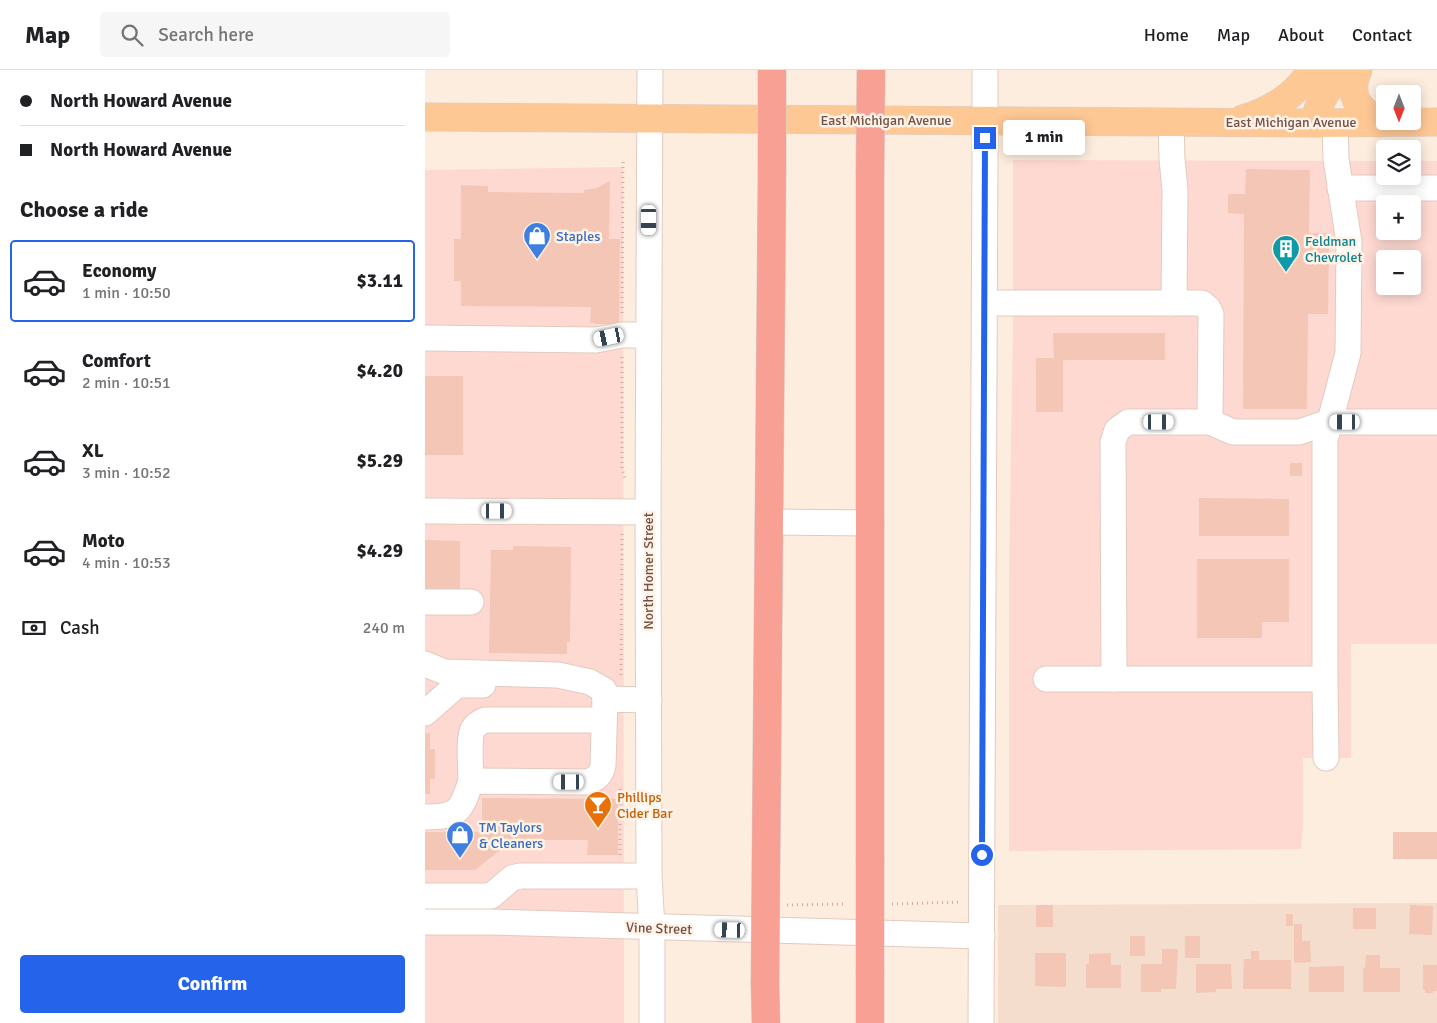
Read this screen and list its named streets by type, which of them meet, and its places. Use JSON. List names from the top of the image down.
{
  "streets": {
    "main road": ["East Michigan Avenue"],
    "street": ["North Homer Street", "Vine Street"]
  },
  "crossings": [
    ["East Michigan Avenue", "North Homer Street"],
    ["North Homer Street", "Vine Street"]
  ],
  "places": {
    "shop": ["Staples", "TM Taylors & Cleaners"],
    "building": ["Feldman Chevrolet"],
    "bar": ["Phillips Cider Bar"]
  },
  "north": "bottom",
  "page": {
    "header": "Map",
    "search": "Search here",
    "nav": [
      "Home",
      "Map",
      "About",
      "Contact"
    ],
    "banner": ["North Howard Avenue", "North Howard Avenue"],
    "map_buttons": ["+", "−"],
    "bubble": "1 min",
    "heading": "Choose a ride",
    "list": [
      {
        "name": "Economy",
        "note": "1 min · 10:50",
        "value": "$3.11"
      },
      {
        "name": "Comfort",
        "note": "2 min · 10:51",
        "value": "$4.20"
      },
      {
        "name": "XL",
        "note": "3 min · 10:52",
        "value": "$5.29"
      },
      {
        "name": "Moto",
        "note": "4 min · 10:53",
        "value": "$4.29"
      }
    ],
    "pay": ["Cash", "240 m"],
    "buttons": "Confirm"
  }
}
